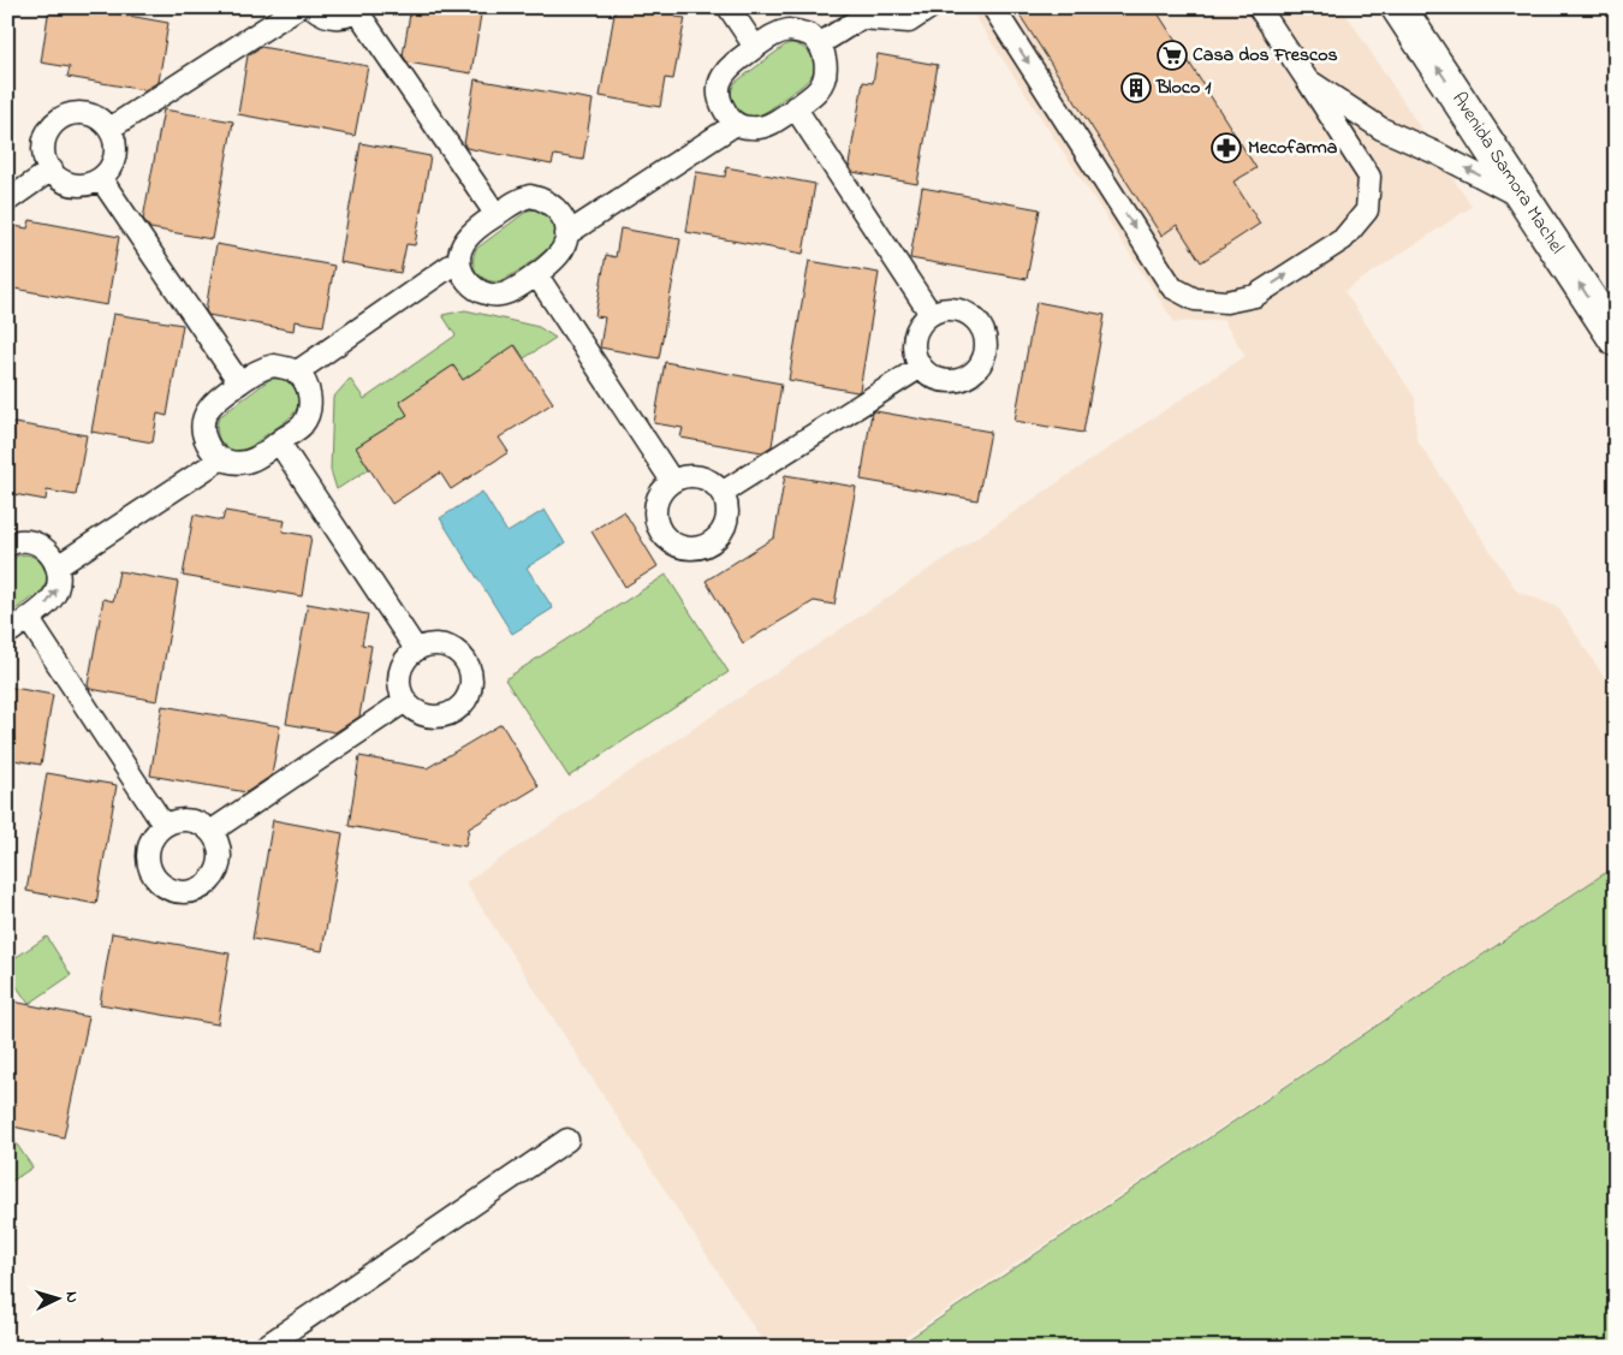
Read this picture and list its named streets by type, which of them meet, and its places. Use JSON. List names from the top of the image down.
{
  "streets": {
    "main road": ["Avenida Samora Machel"]
  },
  "one_way": ["Avenida Samora Machel"],
  "places": {
    "supermarket": ["Casa dos Frescos"],
    "building": ["Bloco 1"],
    "pharmacy": ["Mecofarma"]
  },
  "north": "right"
}
